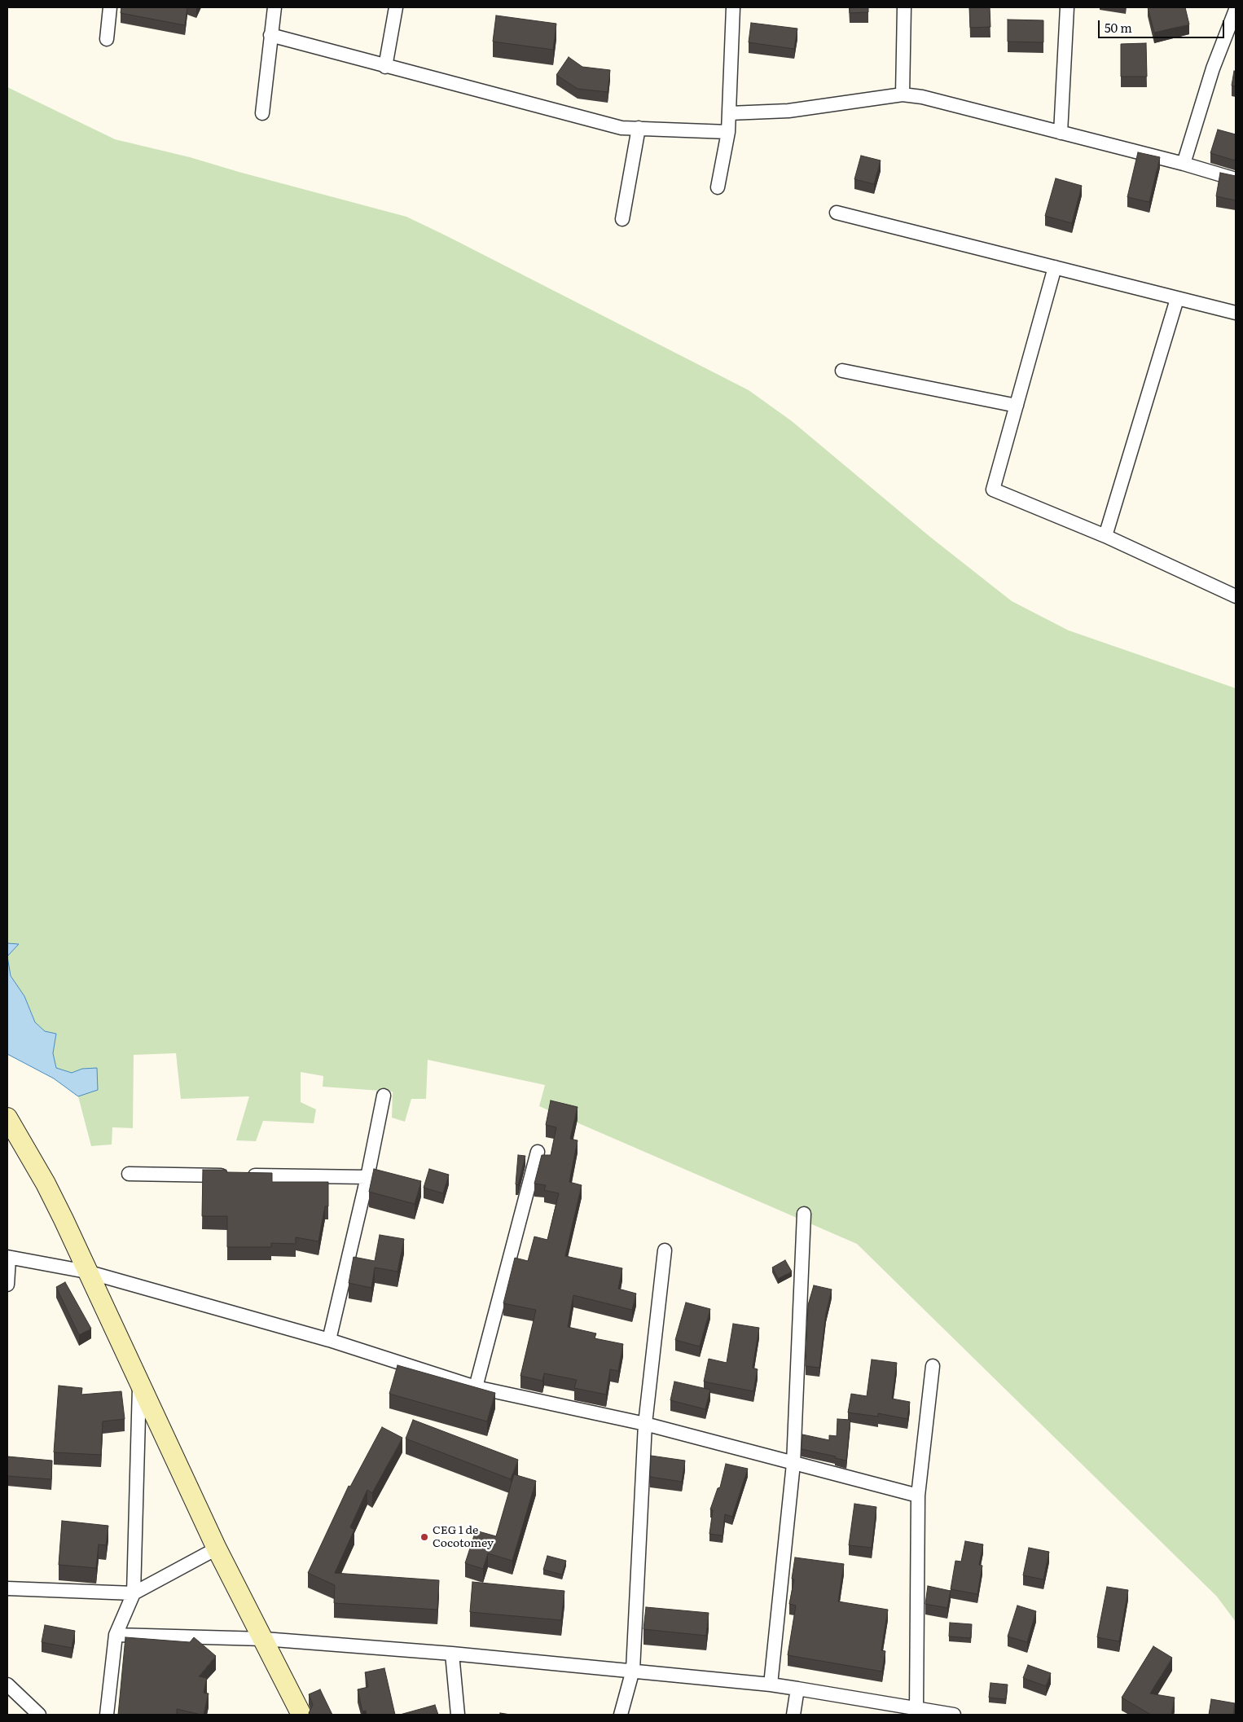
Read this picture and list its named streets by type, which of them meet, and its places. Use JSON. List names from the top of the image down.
{
  "places": ["CEG 1 de Cocotomey"],
  "scale_bar": "50 m"
}
